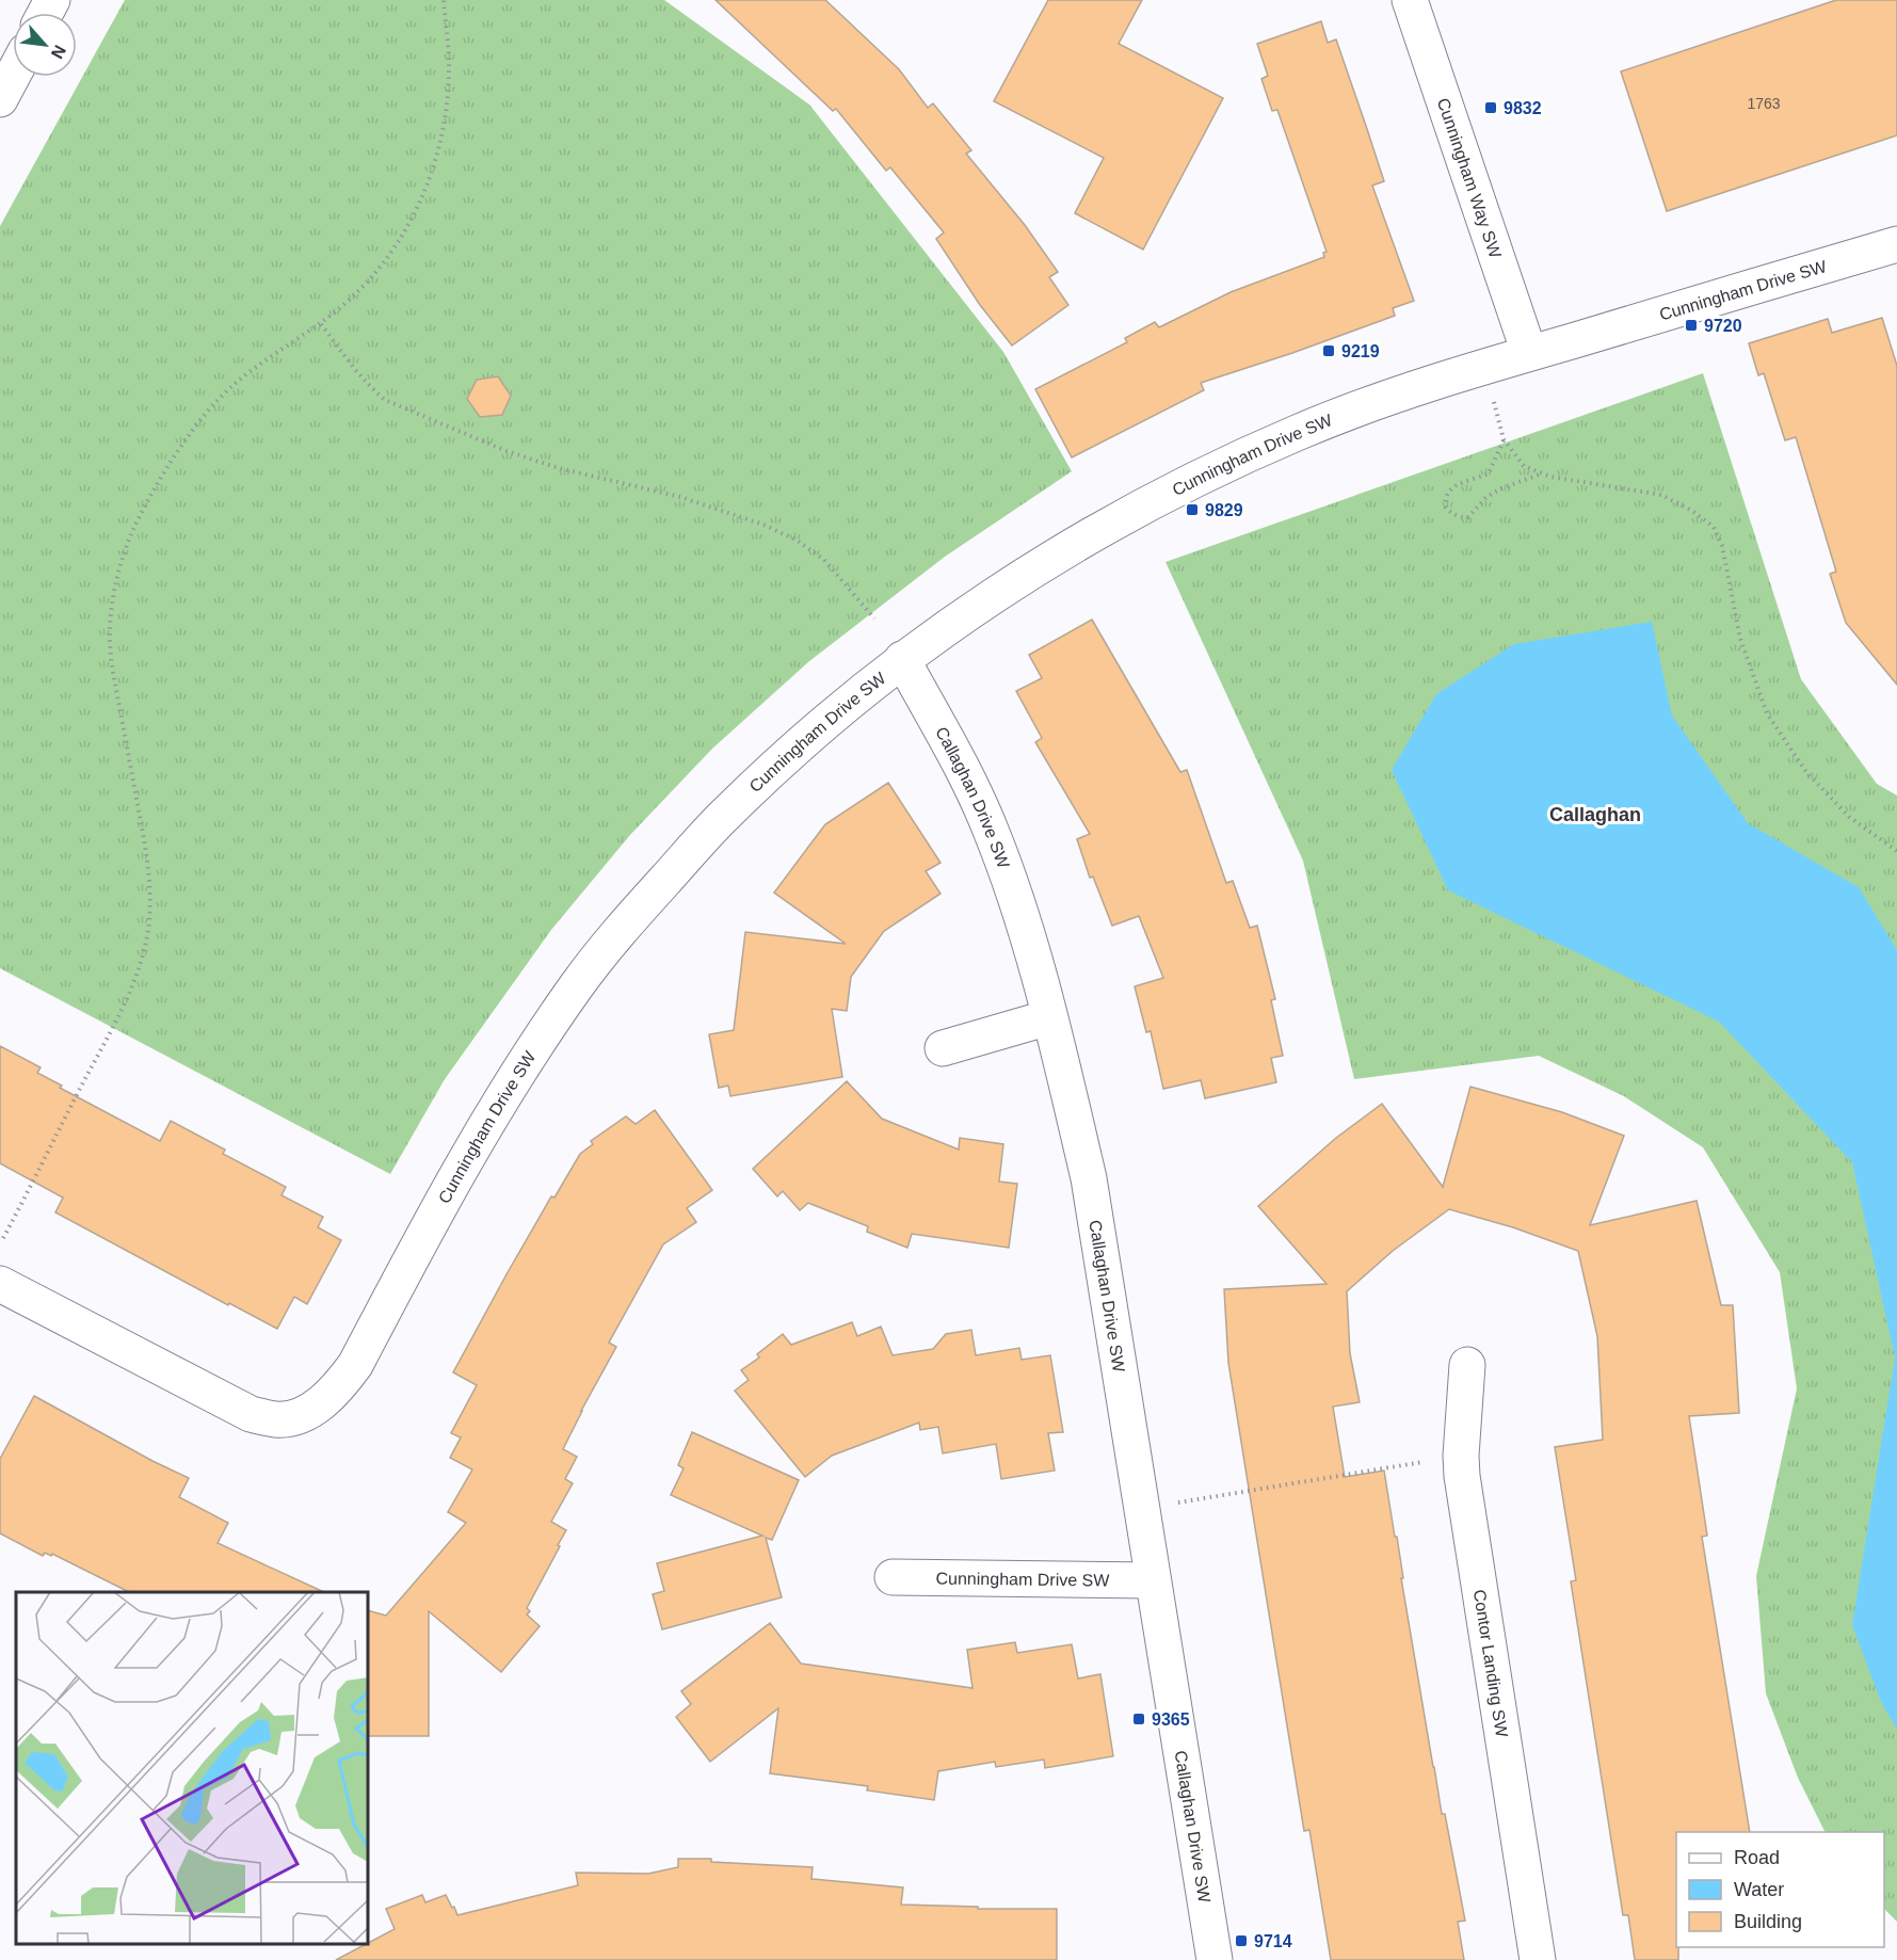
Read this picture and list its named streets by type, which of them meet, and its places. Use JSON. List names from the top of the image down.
{
  "streets": {
    "street": [
      "Cunningham Way SW",
      "Cunningham Drive SW",
      "Callaghan Drive SW",
      "Contor Landing SW"
    ]
  },
  "crossings": [
    ["Cunningham Way SW", "Cunningham Drive SW"],
    ["Cunningham Drive SW", "Callaghan Drive SW"]
  ],
  "districts": ["Callaghan"],
  "places": {
    "transit": [
      "9832",
      "9720",
      "9219",
      "9829",
      "9365",
      "9714"
    ]
  },
  "house_numbers": ["1763"],
  "legend": ["Road", "Water", "Building"],
  "north": "bottom right"
}
